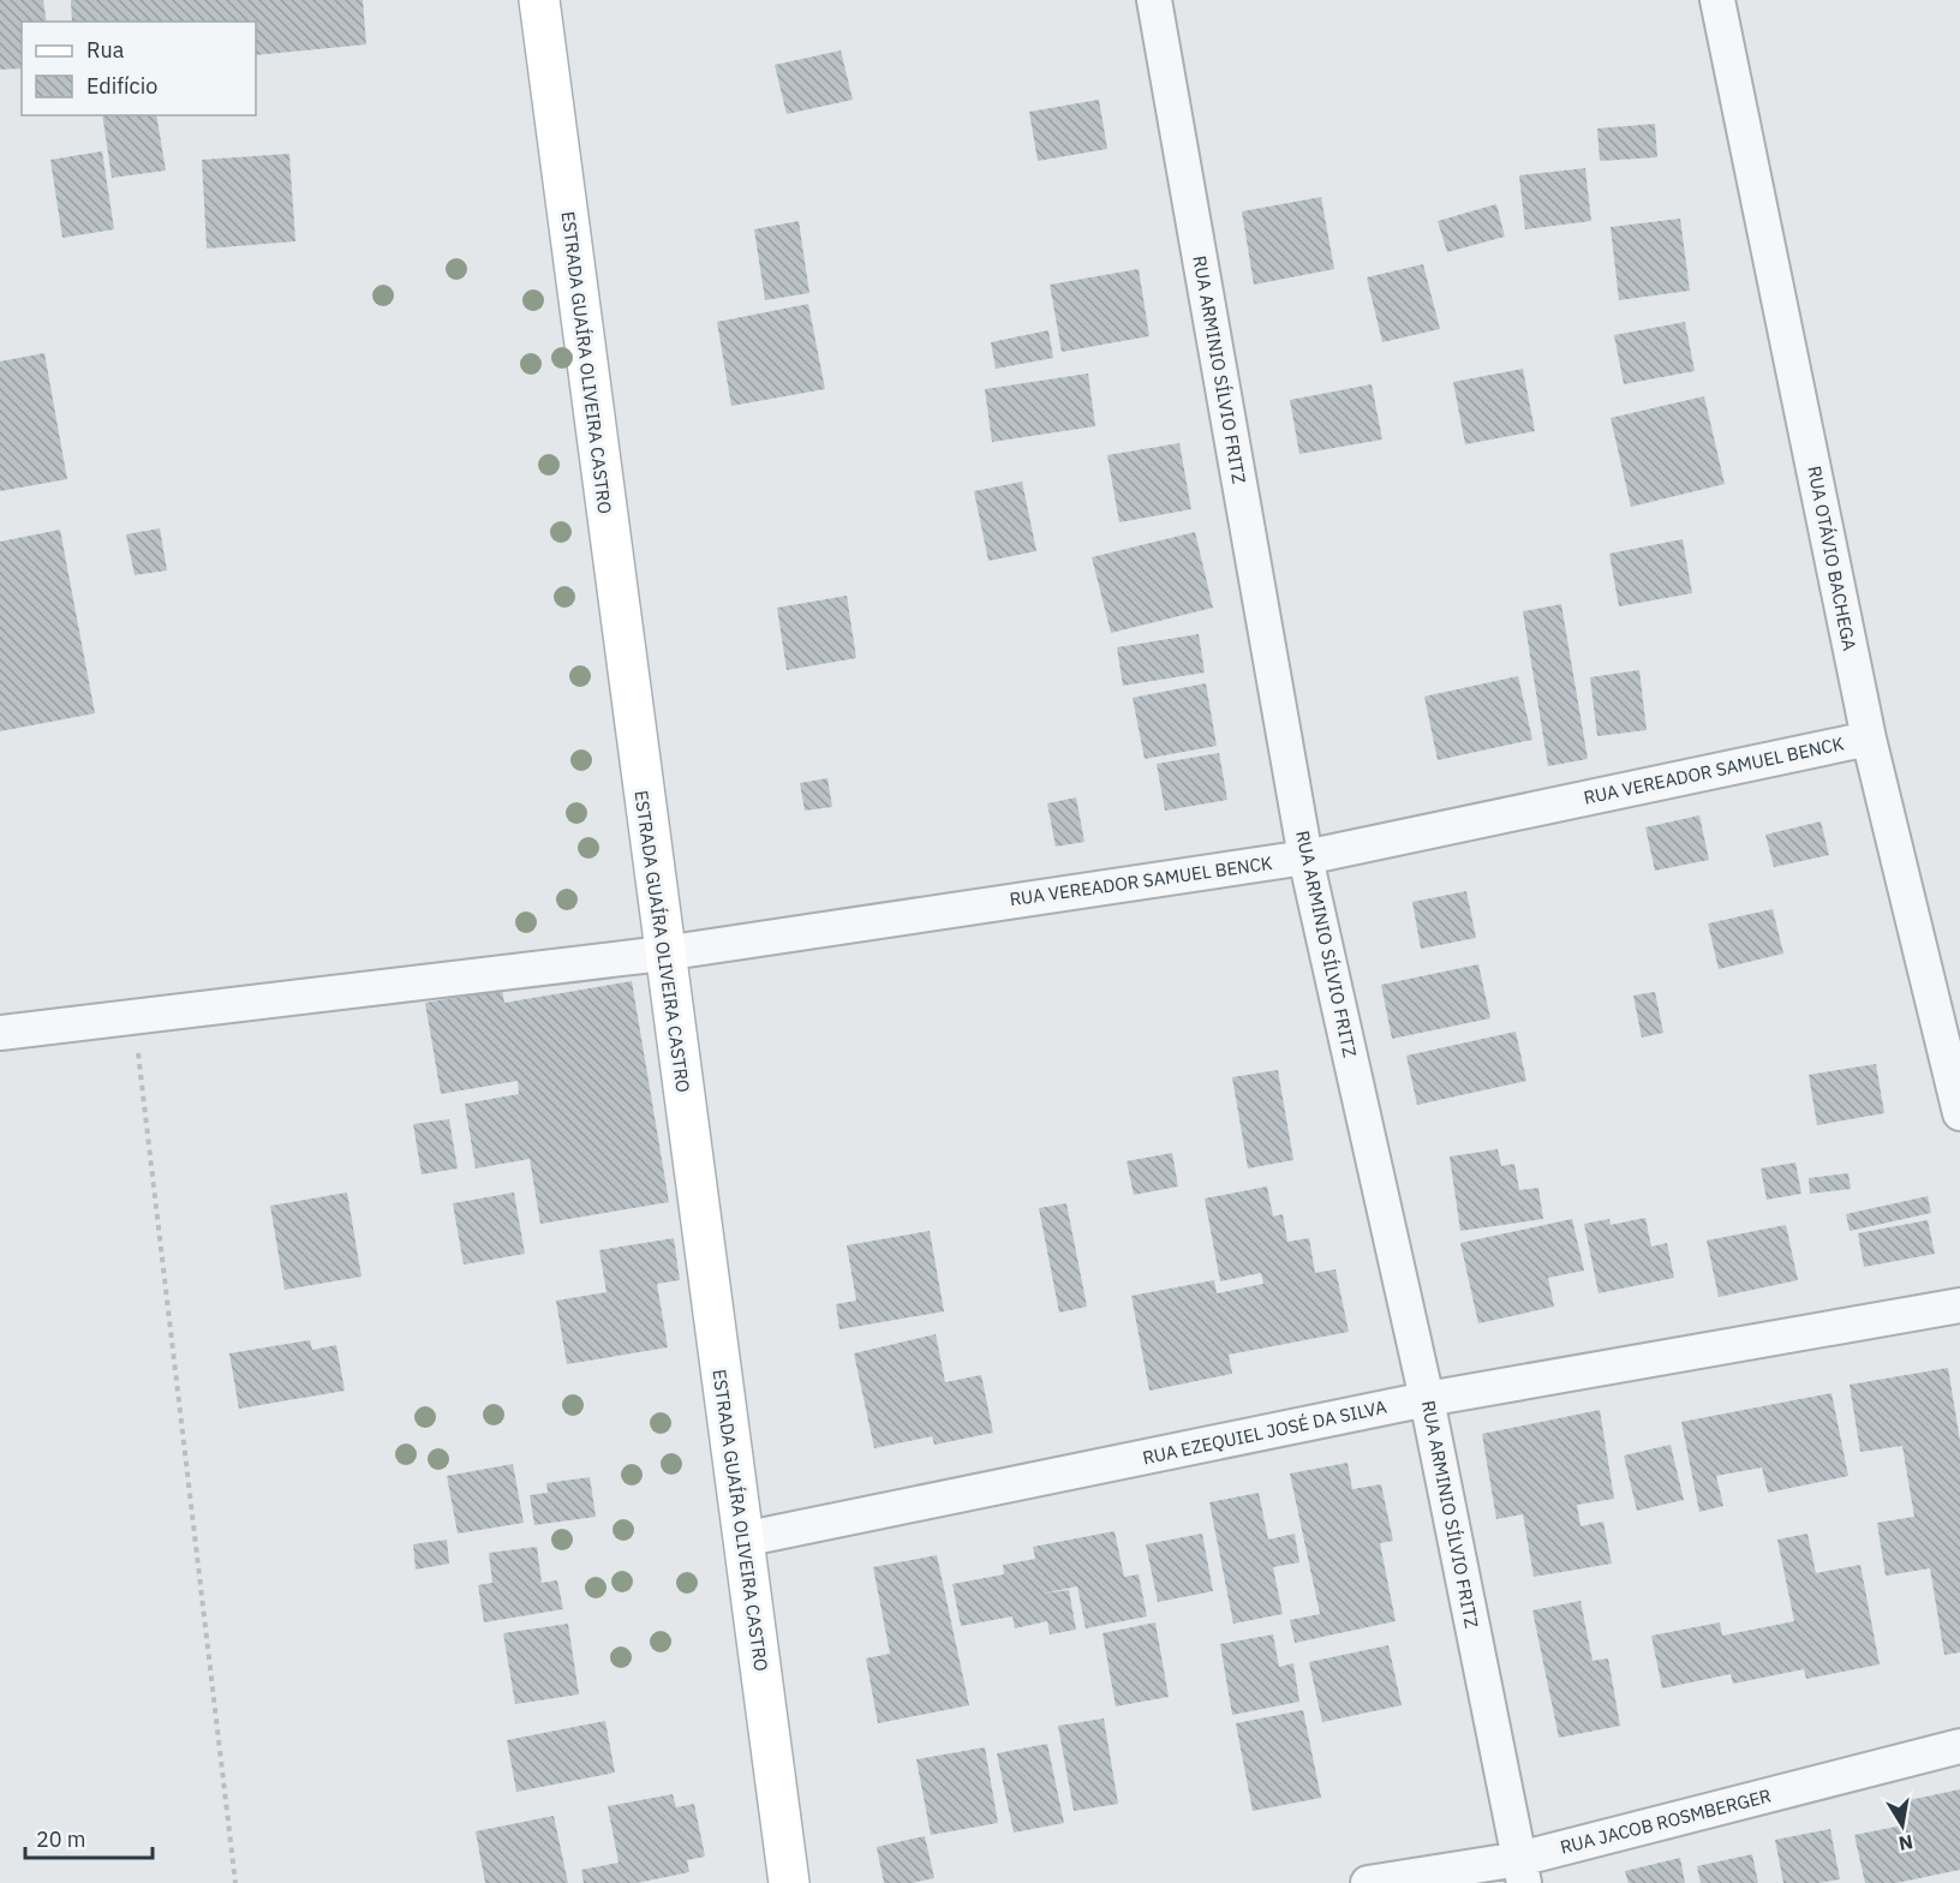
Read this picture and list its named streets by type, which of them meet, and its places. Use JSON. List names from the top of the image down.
{
  "streets": {
    "street": [
      "ESTRADA GUAÍRA OLIVEIRA CASTRO",
      "RUA ARMINIO SÍLVIO FRITZ",
      "RUA OTÁVIO BACHEGA",
      "RUA VEREADOR SAMUEL BENCK",
      "RUA EZEQUIEL JOSÉ DA SILVA",
      "RUA JACOB ROSMBERGER"
    ]
  },
  "crossings": [
    ["ESTRADA GUAÍRA OLIVEIRA CASTRO", "RUA VEREADOR SAMUEL BENCK"],
    ["ESTRADA GUAÍRA OLIVEIRA CASTRO", "RUA EZEQUIEL JOSÉ DA SILVA"],
    ["RUA ARMINIO SÍLVIO FRITZ", "RUA VEREADOR SAMUEL BENCK"],
    ["RUA ARMINIO SÍLVIO FRITZ", "RUA EZEQUIEL JOSÉ DA SILVA"],
    ["RUA ARMINIO SÍLVIO FRITZ", "RUA JACOB ROSMBERGER"],
    ["RUA OTÁVIO BACHEGA", "RUA VEREADOR SAMUEL BENCK"]
  ],
  "legend": ["Rua", "Edifício"],
  "scale_bar": "20 m",
  "north": "bottom"
}
